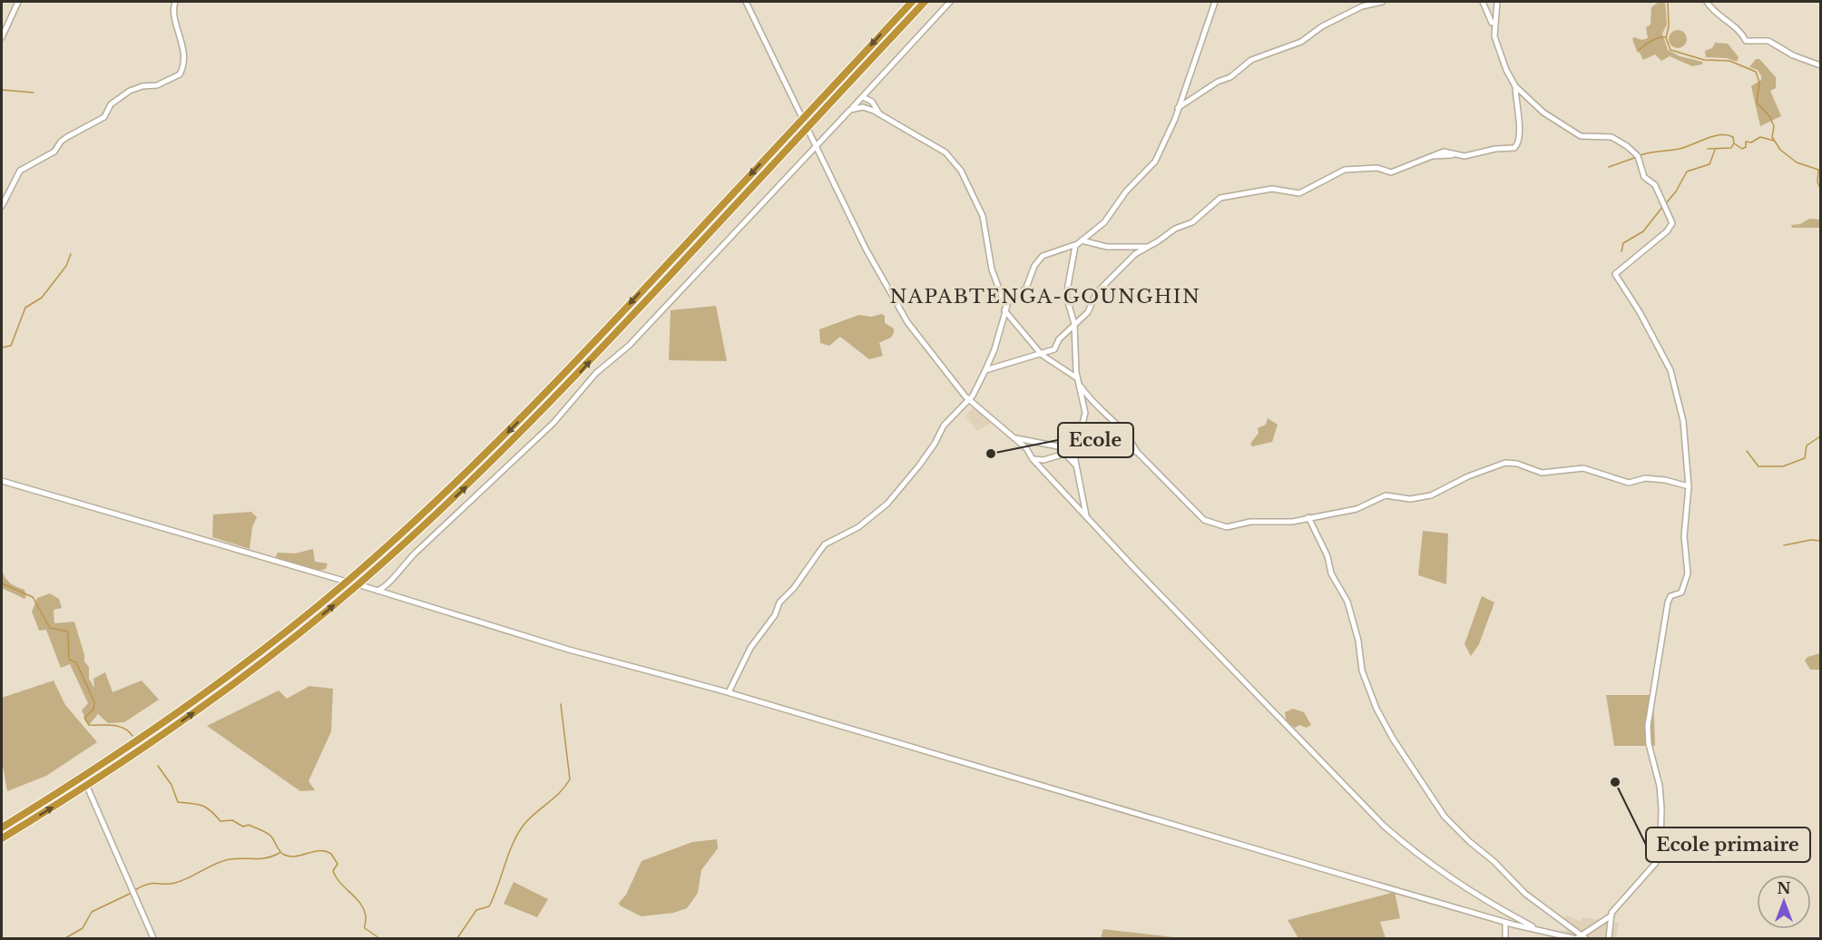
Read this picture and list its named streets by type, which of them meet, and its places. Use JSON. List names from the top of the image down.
{
  "districts": ["NAPABTENGA-GOUNGHIN"],
  "places": ["Ecole", "Ecole primaire"],
  "north": "top"
}
